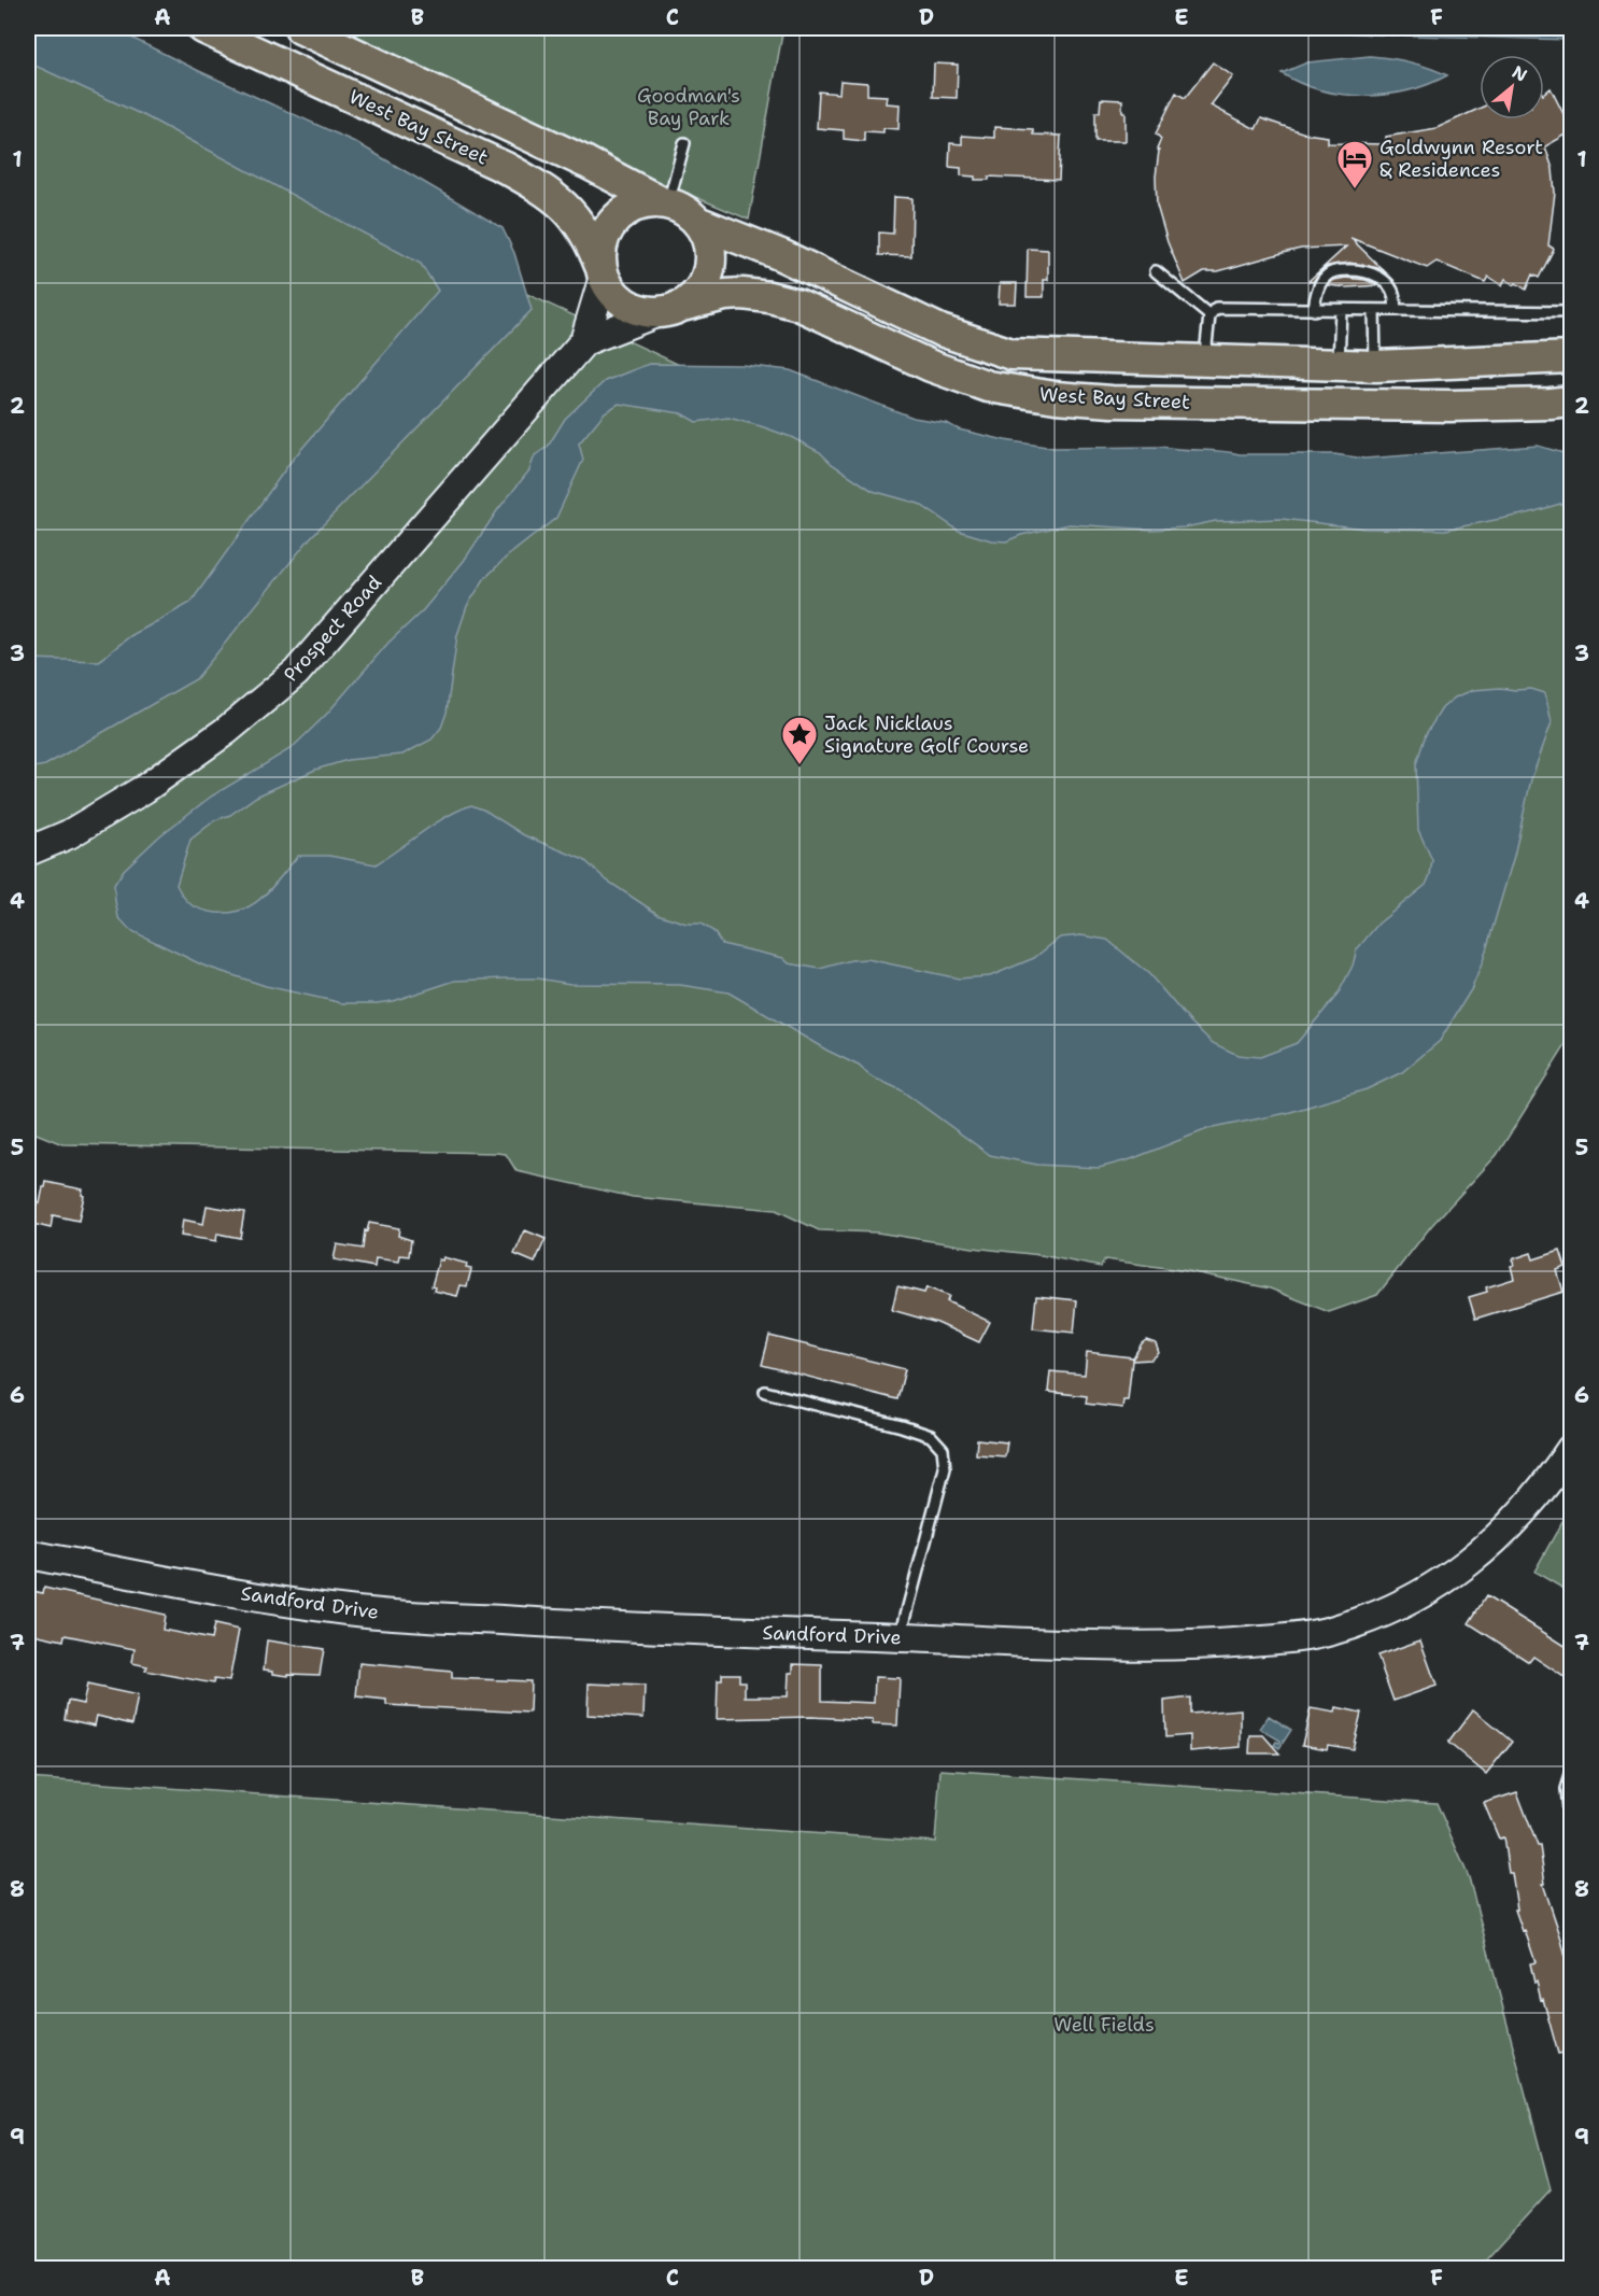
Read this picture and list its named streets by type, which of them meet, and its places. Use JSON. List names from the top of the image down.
{
  "streets": {
    "main road": ["West Bay Street"],
    "street": ["Prospect Road", "Sandford Drive"]
  },
  "crossings": [
    ["West Bay Street", "Prospect Road"]
  ],
  "parks": ["Goodman's Bay Park", "Well Fields"],
  "places": {
    "hotel": ["Goldwynn Resort & Residences"],
    "place": ["Jack Nicklaus Signature Golf Course"]
  },
  "north": "top right",
  "grid": {
    "columns": [
      "A",
      "B",
      "C",
      "D",
      "E",
      "F"
    ],
    "rows": [
      "1",
      "2",
      "3",
      "4",
      "5",
      "6",
      "7",
      "8",
      "9"
    ]
  }
}
